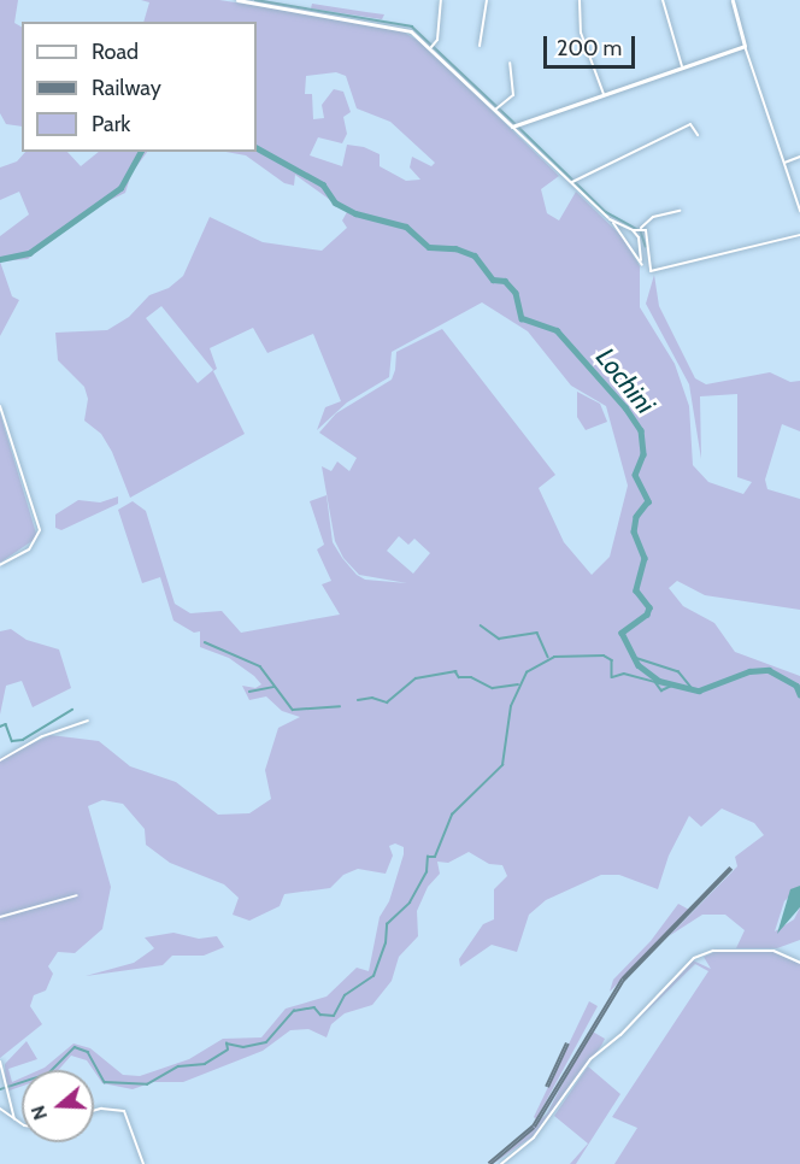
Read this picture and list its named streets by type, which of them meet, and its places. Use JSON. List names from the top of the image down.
{
  "water": ["Lochini"],
  "legend": ["Road", "Railway", "Park"],
  "scale_bar": "200 m",
  "north": "left"
}
